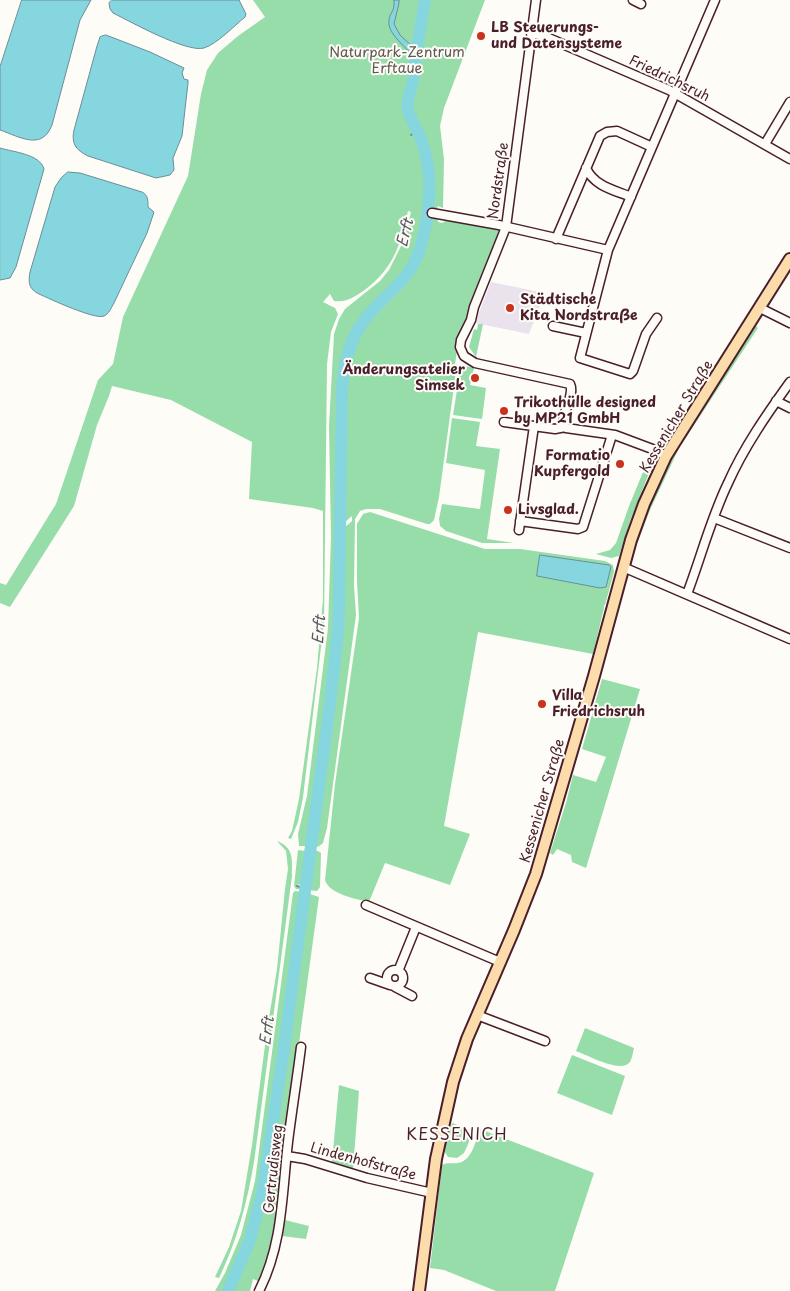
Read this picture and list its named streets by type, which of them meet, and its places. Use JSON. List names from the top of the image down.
{
  "streets": {
    "main road": ["Kessenicher Straße"],
    "street": [
      "Friedrichsruh",
      "Nordstraße",
      "Lindenhofstraße",
      "Gertrudisweg"
    ]
  },
  "crossings": [
    ["Friedrichsruh", "Nordstraße"],
    ["Kessenicher Straße", "Lindenhofstraße"],
    ["Lindenhofstraße", "Gertrudisweg"]
  ],
  "districts": ["KESSENICH"],
  "water": ["Erft"],
  "parks": ["Naturpark-Zentrum Erftaue"],
  "places": [
    "LB Steuerungs- und Datensysteme",
    "Städtische Kita Nordstraße",
    "Änderungsatelier Simsek",
    "Trikothülle designed by MP21 GmbH",
    "Formatio Kupfergold",
    "Livsglad.",
    "Villa Friedrichsruh"
  ]
}
